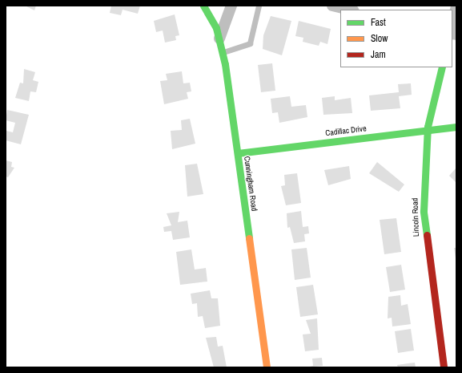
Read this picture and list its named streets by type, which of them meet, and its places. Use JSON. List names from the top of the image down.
{
  "streets": {
    "street": ["Cadillac Drive", "Cunningham Road", "Lincoln Road"]
  },
  "crossings": [
    ["Cadillac Drive", "Cunningham Road"],
    ["Cadillac Drive", "Lincoln Road"]
  ],
  "legend": ["Fast", "Slow", "Jam"]
}
